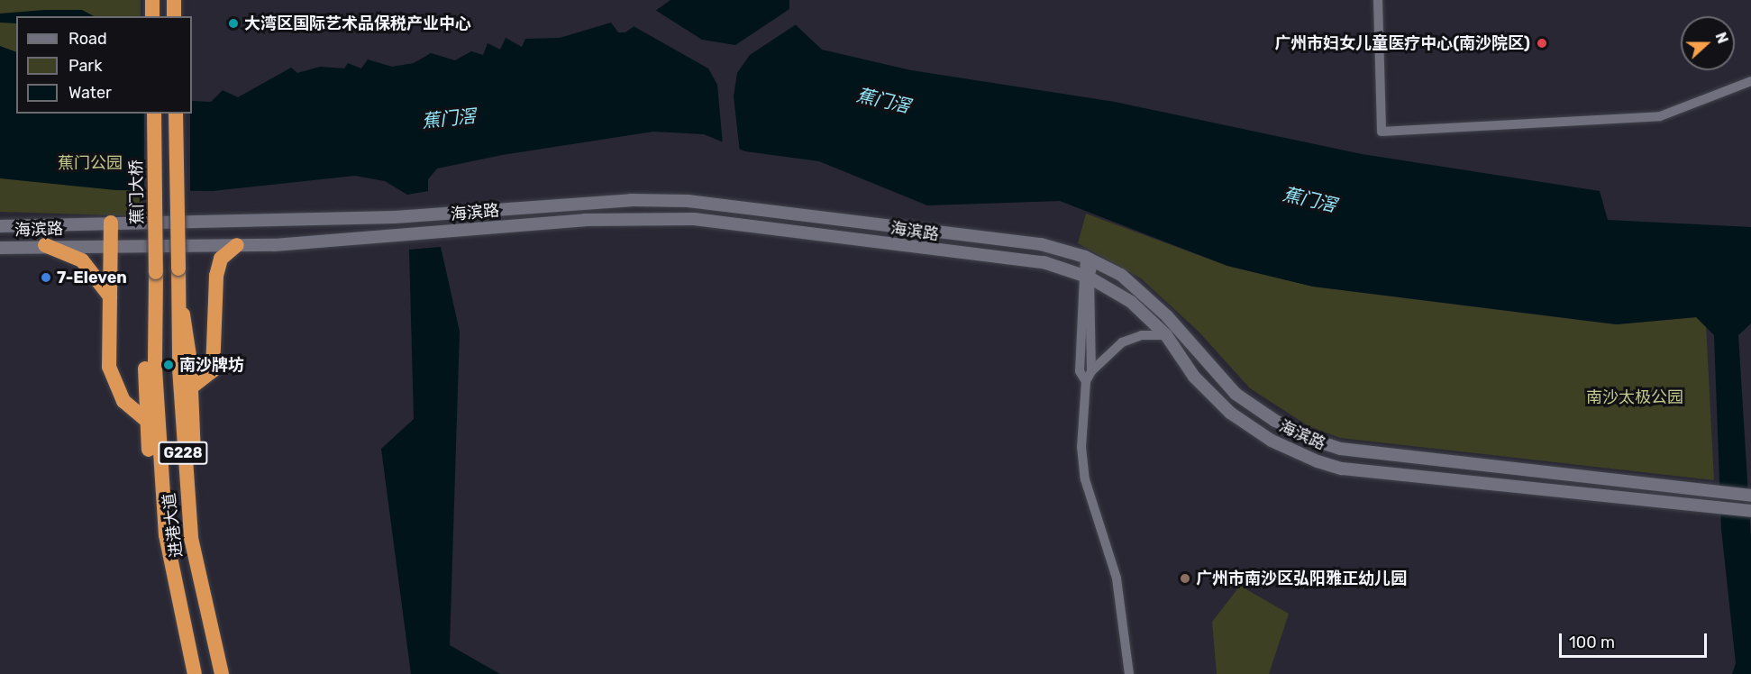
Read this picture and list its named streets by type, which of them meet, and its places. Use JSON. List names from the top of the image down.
{
  "streets": {
    "highway": ["蕉门大桥", "G228", "进港大道"],
    "street": ["海滨路"]
  },
  "crossings": [
    ["蕉门大桥", "进港大道"]
  ],
  "water": ["蕉门滘"],
  "parks": ["蕉门公园", "南沙太极公园"],
  "places": [
    "大湾区国际艺术品保税产业中心",
    "广州市妇女儿童医疗中心(南沙院区)",
    "7-Eleven",
    "南沙牌坊",
    "广州市南沙区弘阳雅正幼儿园"
  ],
  "legend": ["Road", "Park", "Water"],
  "scale_bar": "100 m",
  "north": "right"
}
